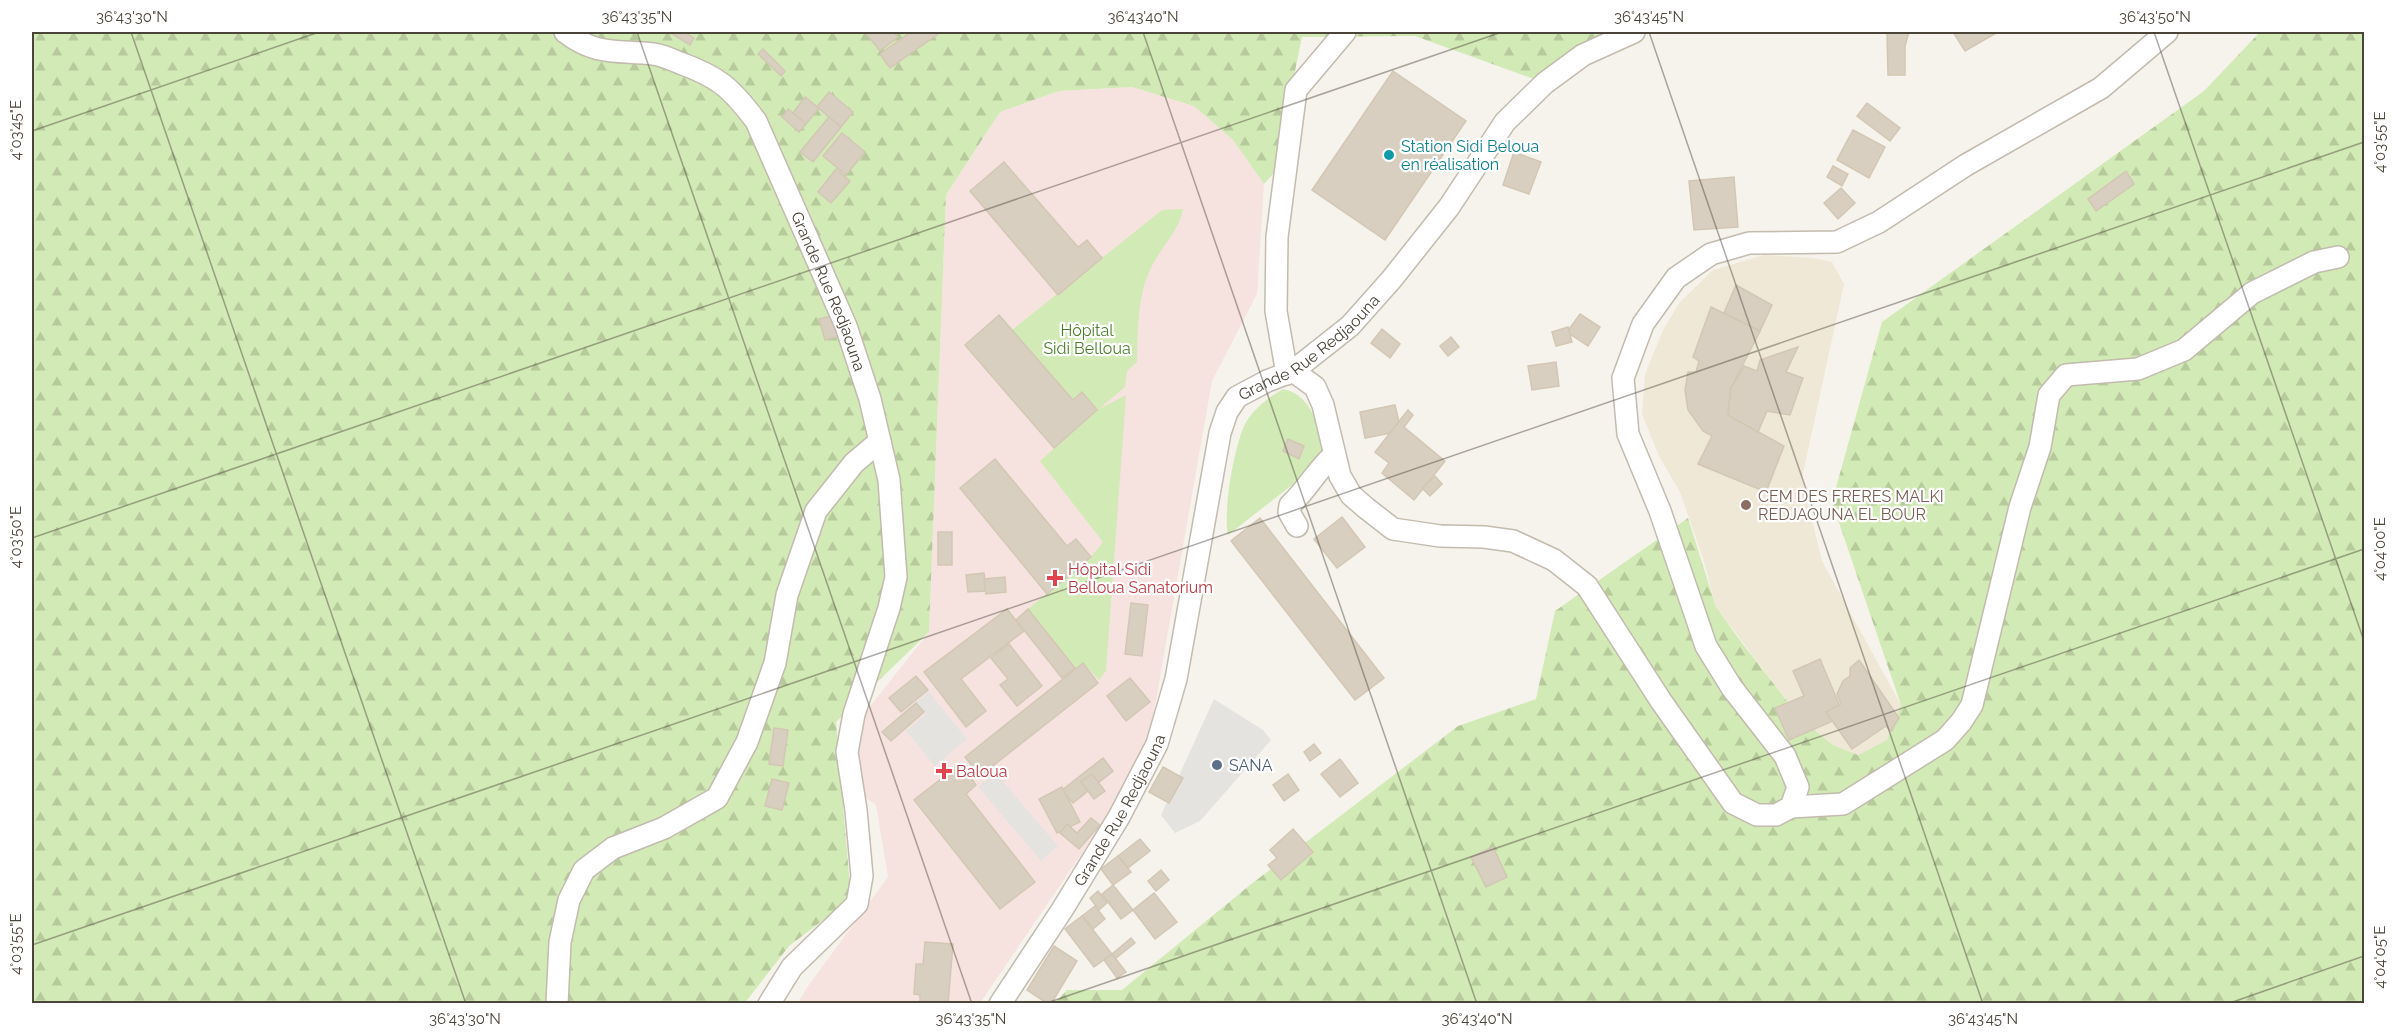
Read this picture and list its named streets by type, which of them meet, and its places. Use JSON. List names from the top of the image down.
{
  "streets": {
    "street": ["Grande Rue Redjaouna"]
  },
  "parks": ["Hôpital Sidi Belloua"],
  "places": {
    "other": ["Station Sidi Beloua en réalisation", "CEM DES FRERES MALKI REDJAOUNA EL BOUR", "SANA"],
    "health": ["Hôpital Sidi Belloua Sanatorium", "Baloua"]
  },
  "coordinates": [
    "36°43'30\"N",
    "36°43'35\"N",
    "36°43'40\"N",
    "36°43'45\"N",
    "36°43'50\"N",
    "4°03'45\"E",
    "4°03'55\"E",
    "4°03'50\"E",
    "4°04'00\"E",
    "4°04'05\"E"
  ]
}
